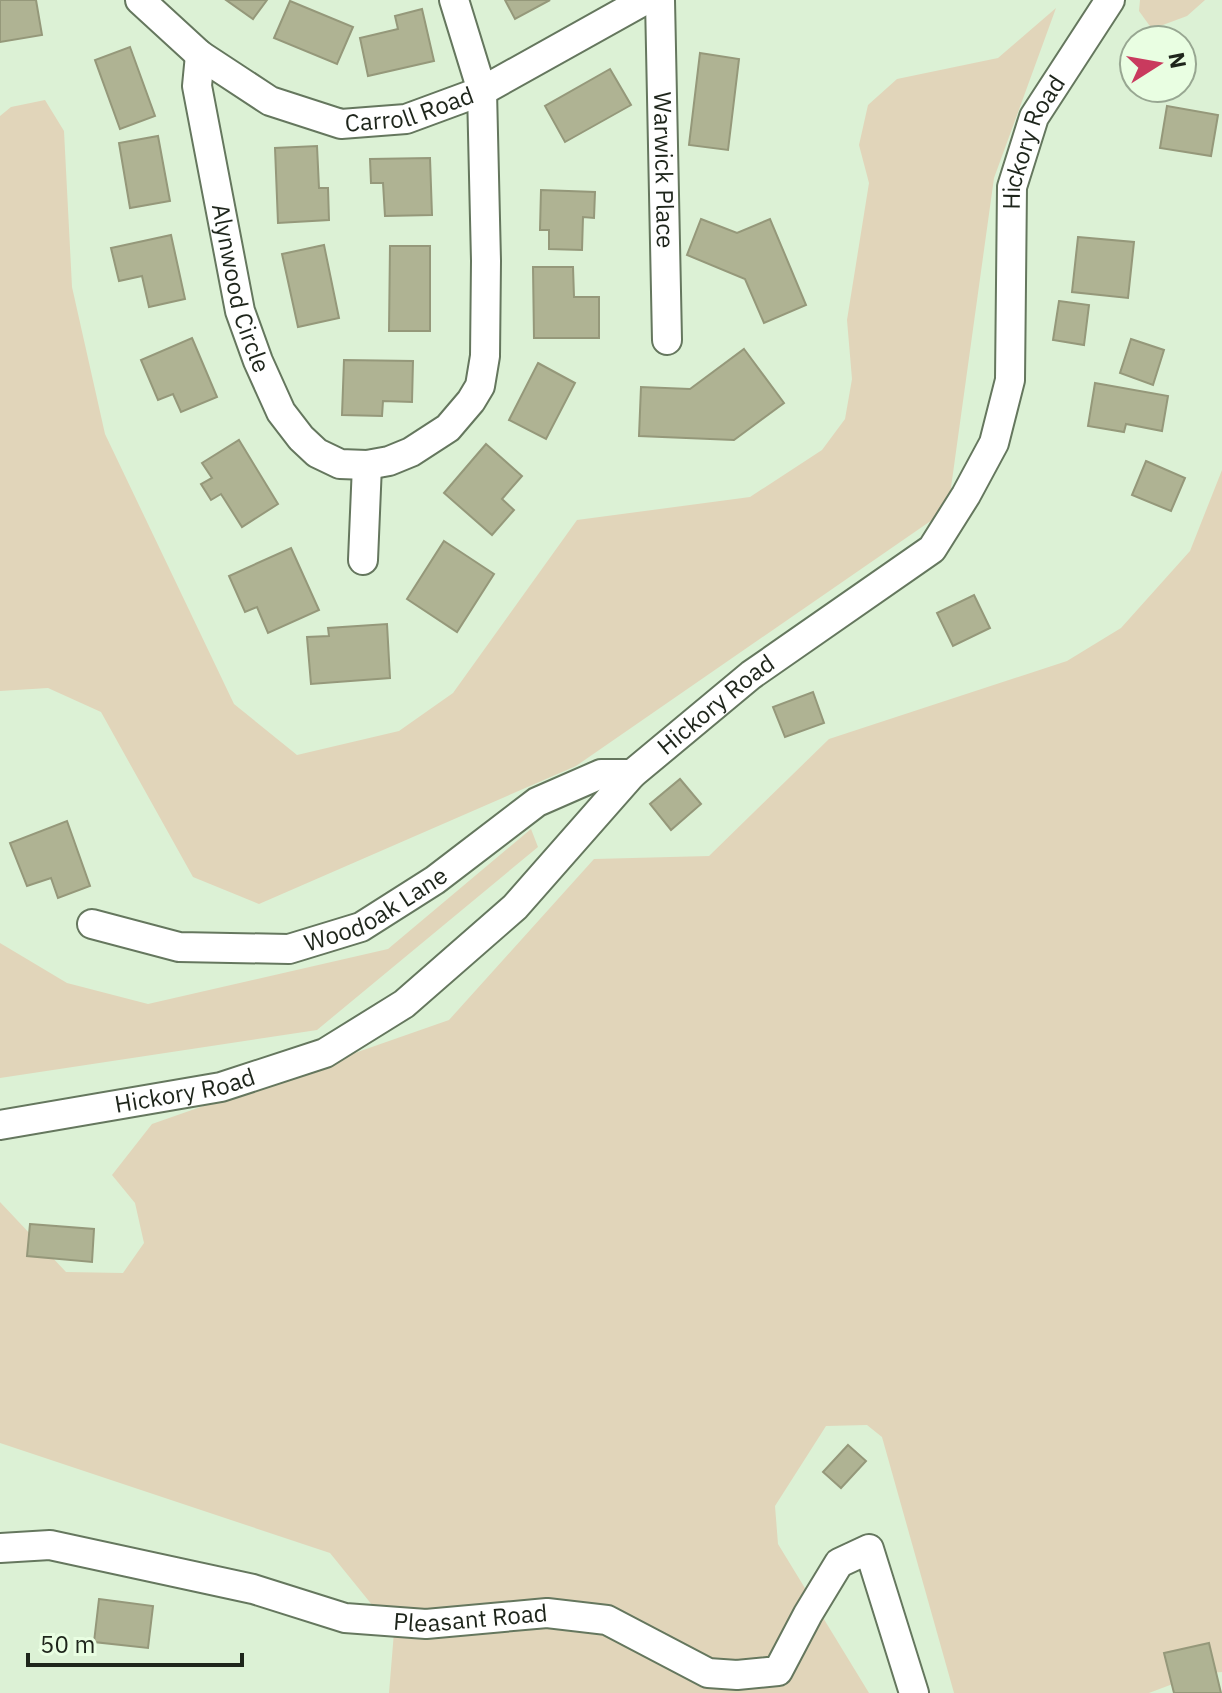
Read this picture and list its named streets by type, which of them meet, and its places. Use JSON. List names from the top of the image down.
{
  "streets": {
    "street": [
      "Carroll Road",
      "Hickory Road",
      "Warwick Place",
      "Alynwood Circle",
      "Woodoak Lane",
      "Pleasant Road"
    ]
  },
  "crossings": [
    ["Carroll Road", "Alynwood Circle"],
    ["Hickory Road", "Woodoak Lane"]
  ],
  "scale_bar": "50 m",
  "north": "right"
}
